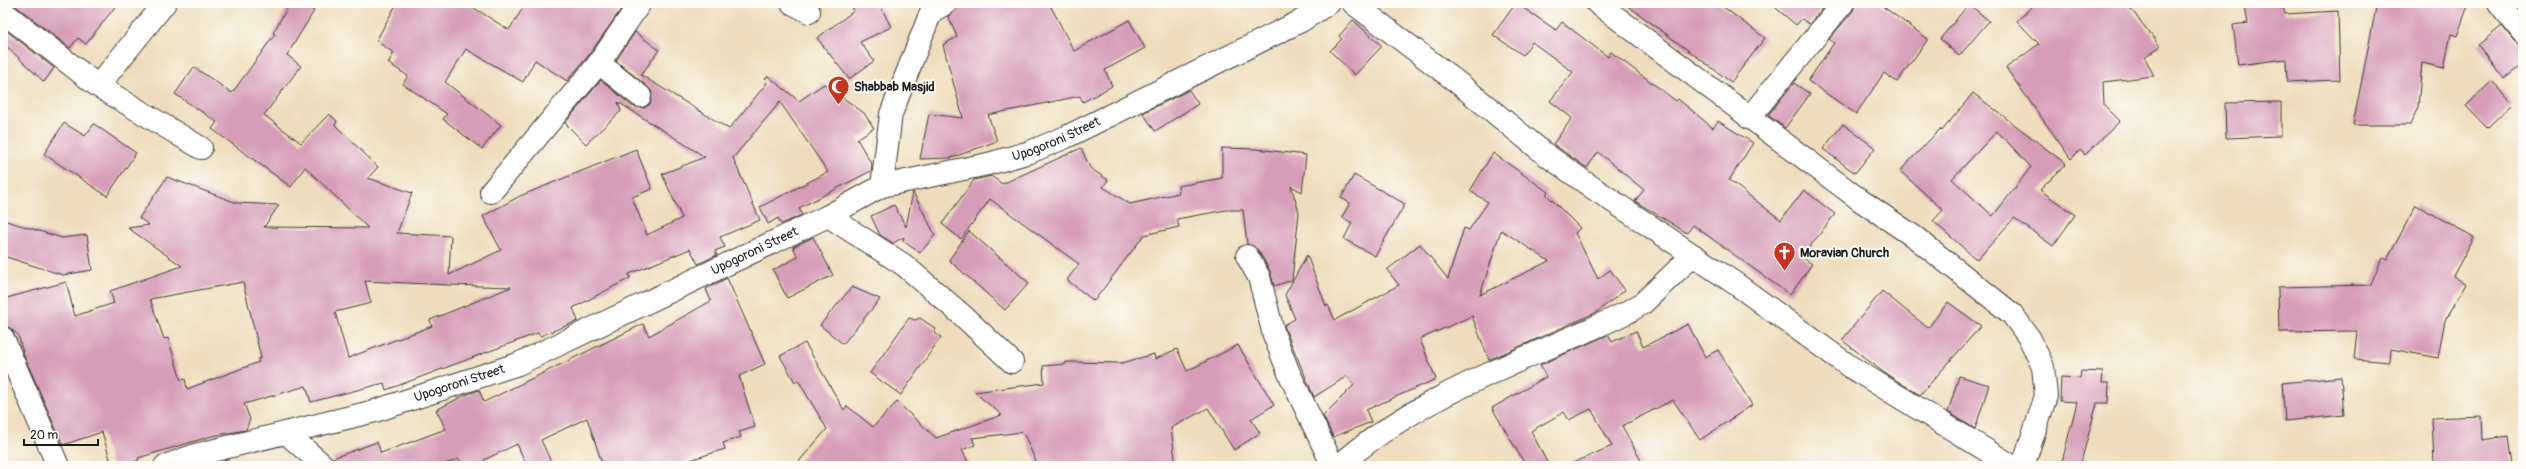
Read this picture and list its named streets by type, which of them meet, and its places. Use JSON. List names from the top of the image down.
{
  "streets": {
    "street": ["Upogoroni Street"]
  },
  "places": {
    "mosque": ["Shabbab Masjid"],
    "church": ["Moravian Church"]
  },
  "scale_bar": "20 m"
}
